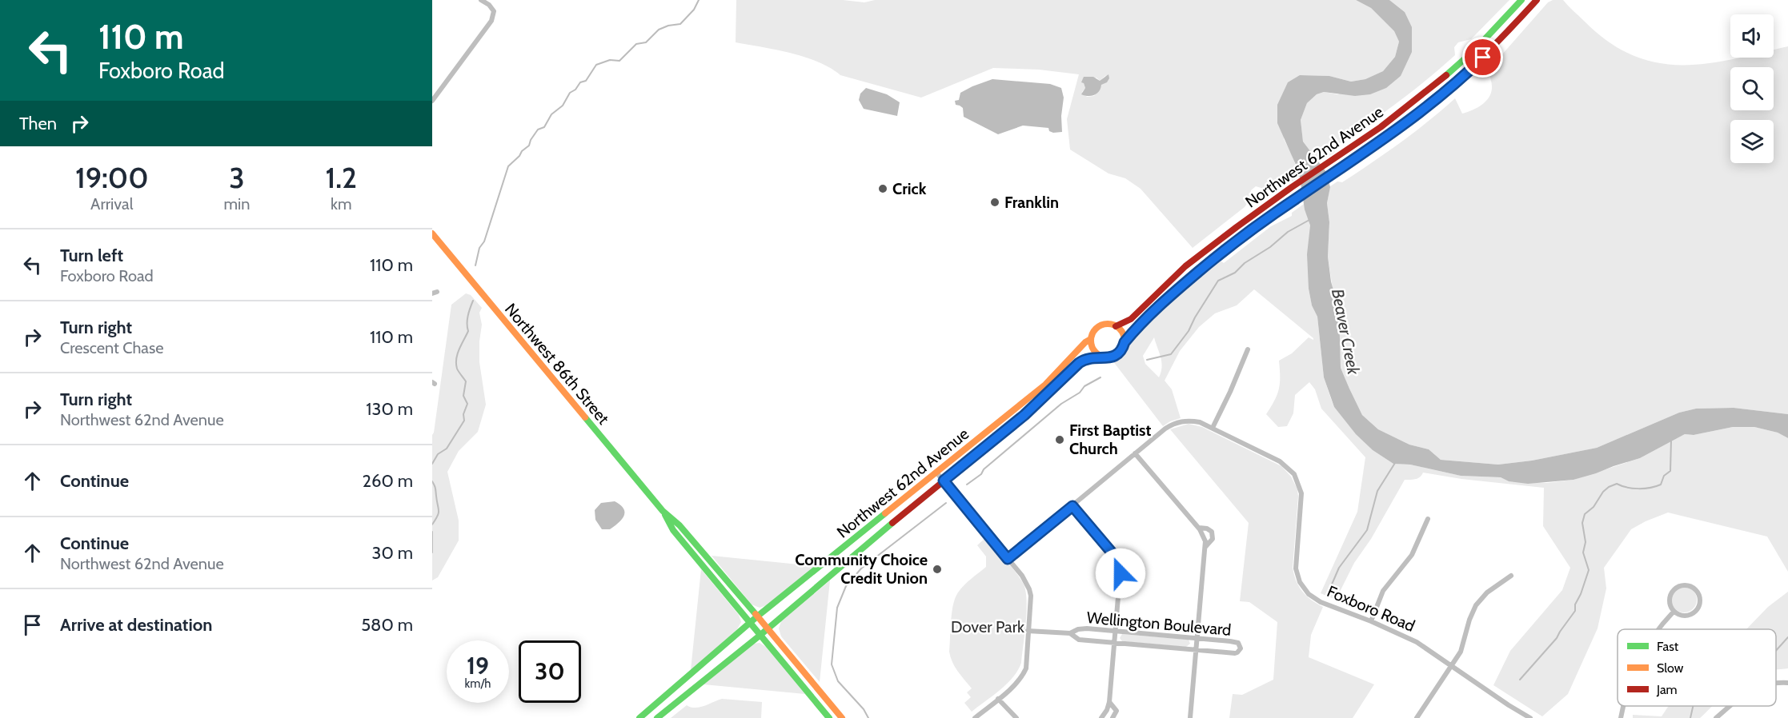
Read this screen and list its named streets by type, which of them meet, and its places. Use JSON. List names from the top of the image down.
{
  "streets": {
    "street": [
      "Northwest 62nd Avenue",
      "Northwest 86th Street",
      "Foxboro Road",
      "Wellington Boulevard"
    ]
  },
  "crossings": [
    ["Northwest 62nd Avenue", "Northwest 86th Street"]
  ],
  "water": ["Beaver Creek"],
  "parks": ["Dover Park"],
  "places": [
    "Crick",
    "Franklin",
    "First Baptist Church",
    "Community Choice Credit Union"
  ],
  "legend": ["Fast", "Slow", "Jam"],
  "page": {
    "turn": ["110 m", "Foxboro Road"],
    "then": "Then",
    "eta": [
      "19:00",
      "Arrival",
      "3",
      "min",
      "1.2",
      "km"
    ],
    "list": [
      {
        "name": "Turn left",
        "note": "Foxboro Road",
        "value": "110 m"
      },
      {
        "name": "Turn right",
        "note": "Crescent Chase",
        "value": "110 m"
      },
      {
        "name": "Turn right",
        "note": "Northwest 62nd Avenue",
        "value": "130 m"
      },
      {
        "name": "Continue",
        "value": "260 m"
      },
      {
        "name": "Continue",
        "note": "Northwest 62nd Avenue",
        "value": "30 m"
      },
      {
        "name": "Arrive at destination",
        "value": "580 m"
      }
    ],
    "speed": "19 km/h",
    "limit": "30"
  }
}
